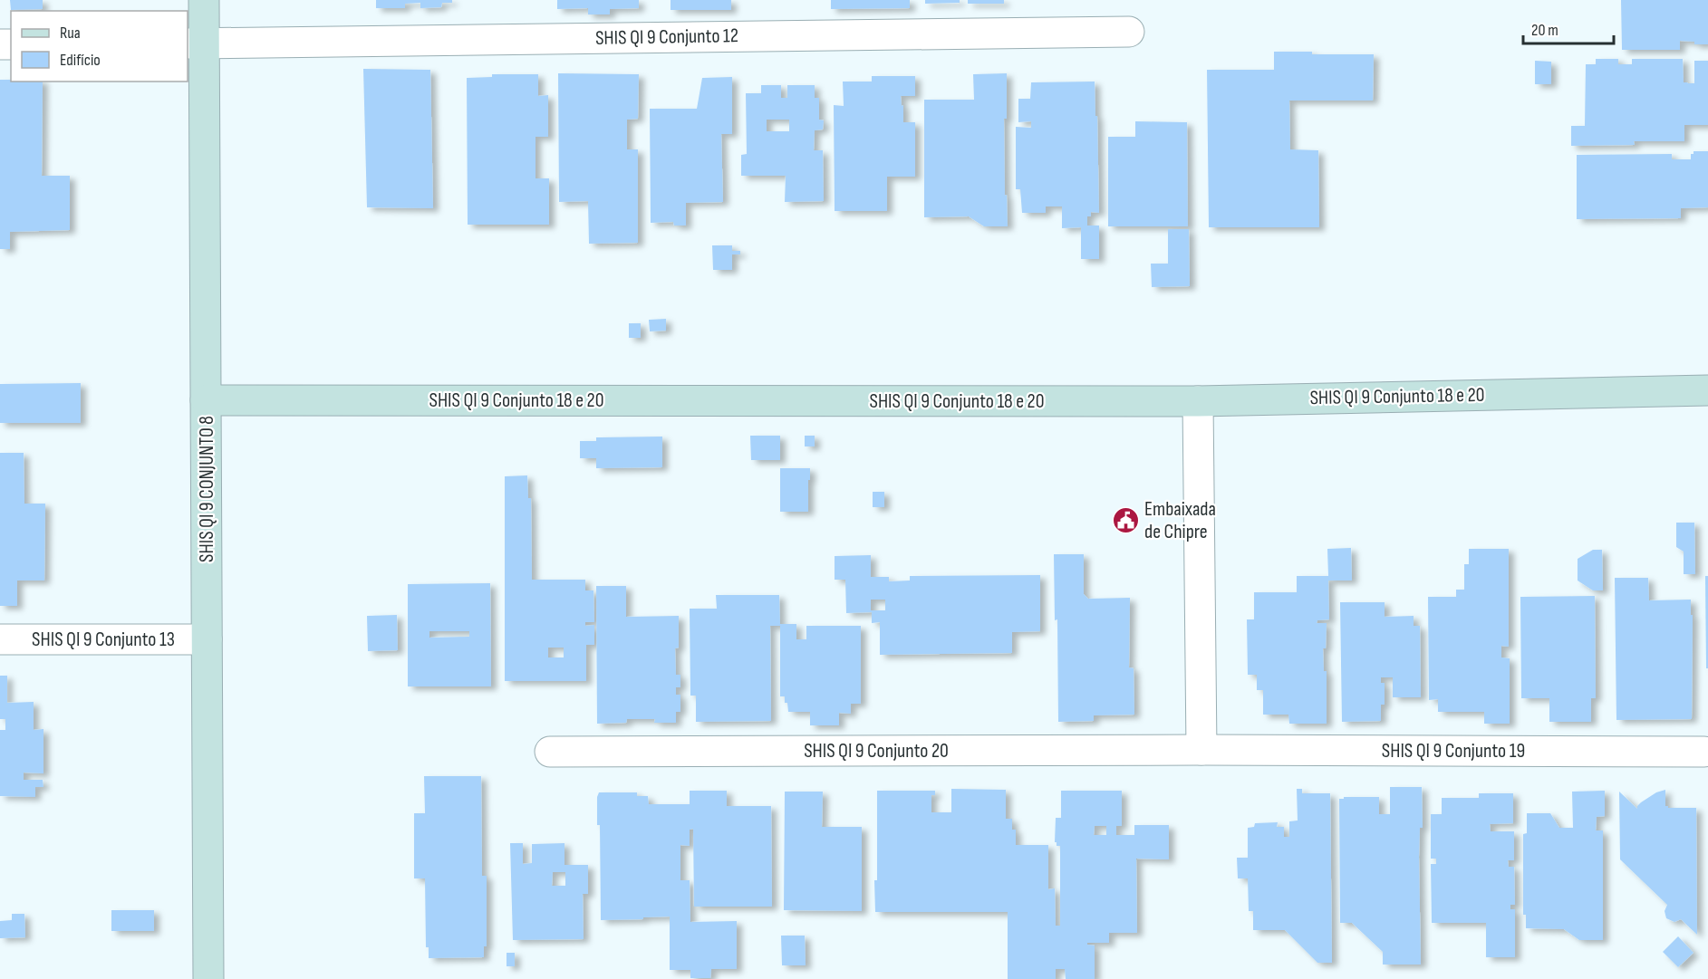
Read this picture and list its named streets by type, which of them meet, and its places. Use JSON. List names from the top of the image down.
{
  "streets": {
    "street": [
      "SHIS QI 9 Conjunto 12",
      "SHIS QI 9 Conjunto 18 e 20",
      "SHIS QI 9 CONJUNTO 8",
      "SHIS QI 9 Conjunto 13",
      "SHIS QI 9 Conjunto 20",
      "SHIS QI 9 Conjunto 19"
    ]
  },
  "crossings": [
    ["SHIS QI 9 Conjunto 12", "SHIS QI 9 CONJUNTO 8"],
    ["SHIS QI 9 Conjunto 18 e 20", "SHIS QI 9 CONJUNTO 8"],
    ["SHIS QI 9 CONJUNTO 8", "SHIS QI 9 Conjunto 13"],
    ["SHIS QI 9 Conjunto 20", "SHIS QI 9 Conjunto 19"]
  ],
  "places": {
    "public building": ["Embaixada de Chipre"]
  },
  "legend": ["Rua", "Edifício"],
  "scale_bar": "20 m"
}
